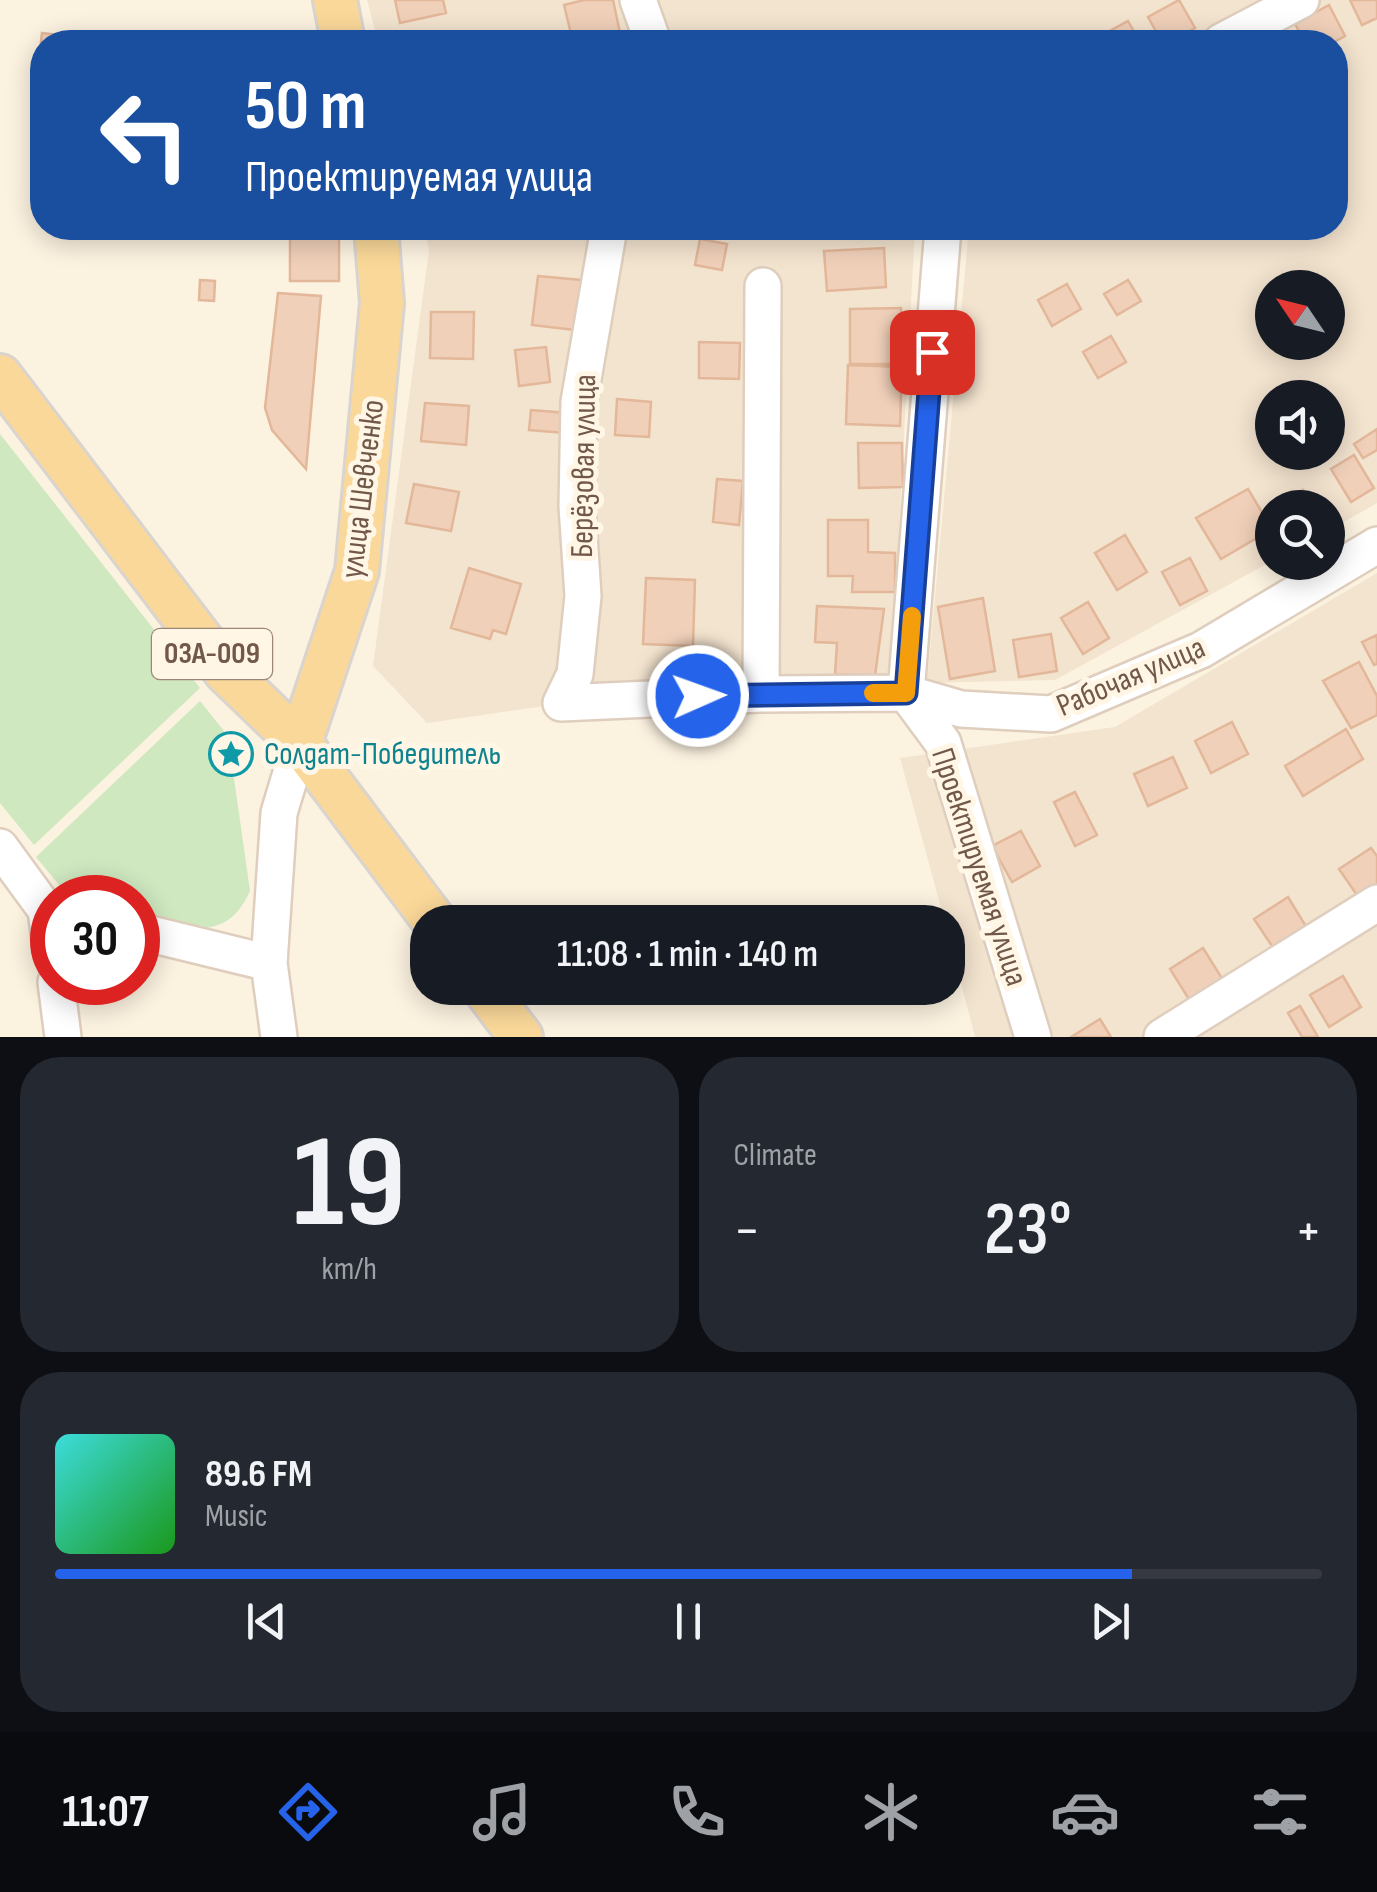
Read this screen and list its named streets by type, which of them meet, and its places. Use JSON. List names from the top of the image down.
{
  "streets": {
    "main road": ["улица Шевченко", "03А-009"],
    "street": ["Берёзовая улица", "Рабочая улица", "Проектируемая улица"]
  },
  "crossings": [
    ["Берёзовая улица", "Рабочая улица"],
    ["улица Шевченко", "03А-009"],
    ["Рабочая улица", "Проектируемая улица"]
  ],
  "places": {
    "place": ["Солдат-Победитель"]
  },
  "north": "top left",
  "page": {
    "turn": ["50 m", "Проектируемая улица"],
    "limit": "30",
    "trip": "11:08 · 1 min · 140 m",
    "tile": [
      ["19", "km/h"],
      "Climate"
    ],
    "heat": ["−", "23°", "+"],
    "song": ["89.6 FM", "Music"],
    "tabs": "11:07"
  }
}
